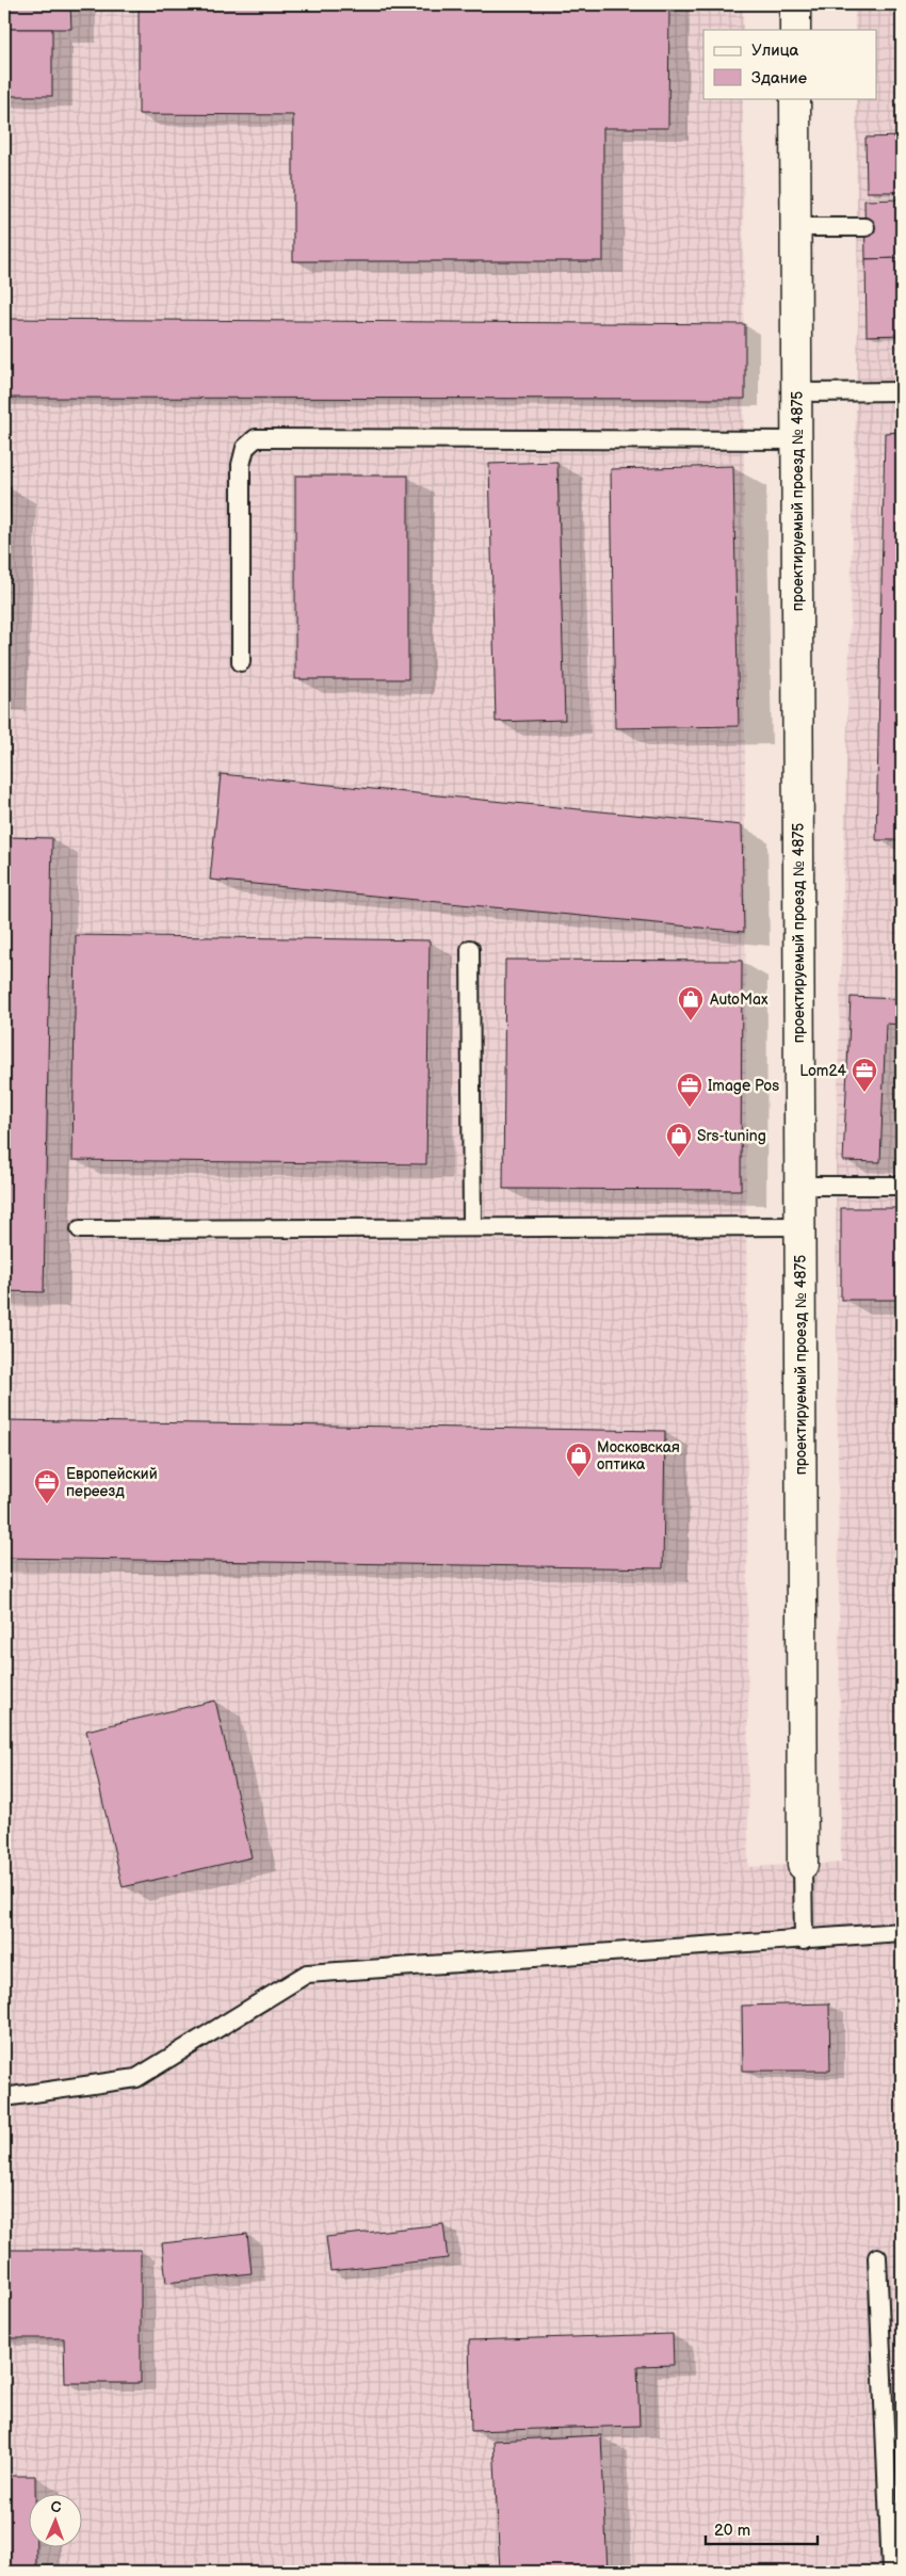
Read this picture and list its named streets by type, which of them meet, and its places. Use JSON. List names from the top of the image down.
{
  "streets": {
    "street": ["проектируемый проезд № 4875"]
  },
  "places": {
    "shop": ["AutoMax", "Srs-tuning", "Московская оптика"],
    "office": ["Lom24", "Image Pos", "Европейский переезд"]
  },
  "legend": ["Улица", "Здание"],
  "scale_bar": "20 m",
  "north": "top"
}
